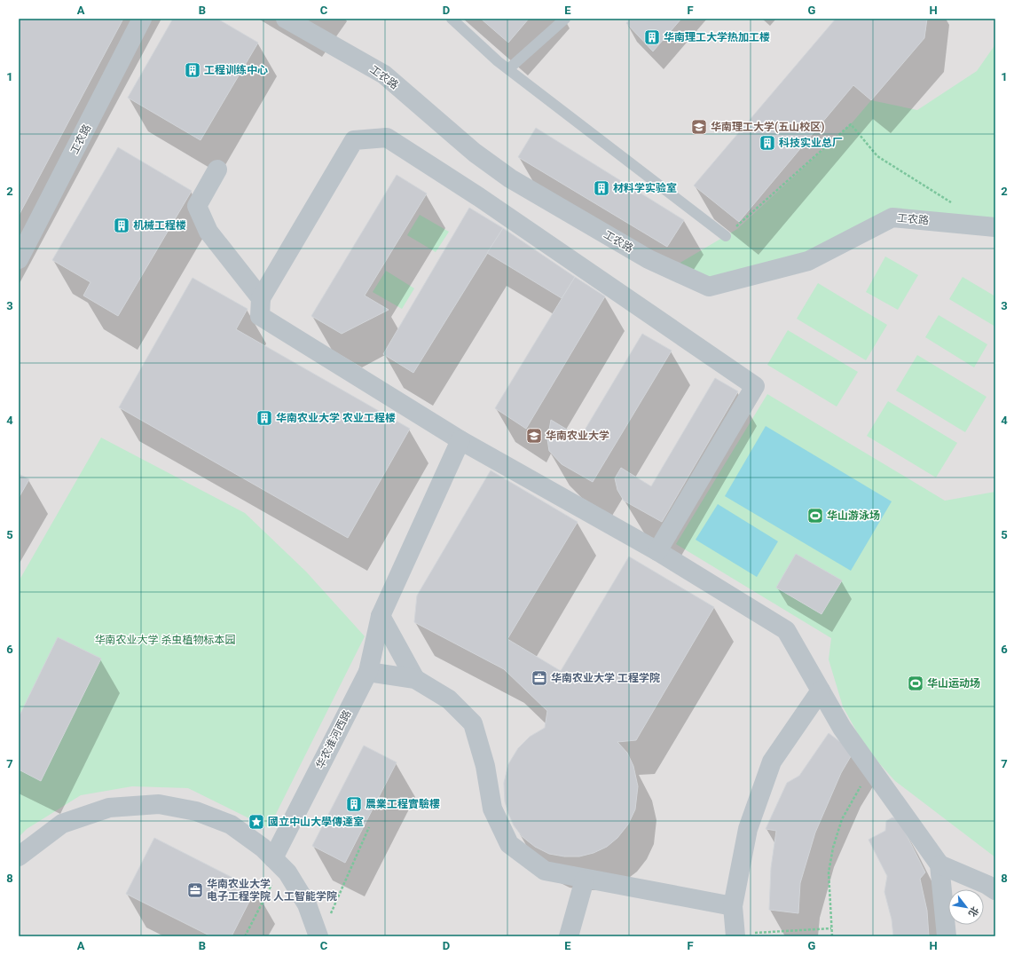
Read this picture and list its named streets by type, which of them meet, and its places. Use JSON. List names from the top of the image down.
{
  "streets": {
    "street": ["工农路", "华农淮河西路"]
  },
  "parks": ["华南农业大学 杀虫植物标本园"],
  "places": {
    "building": [
      "华南理工大学热加工楼",
      "工程训练中心",
      "科技实业总厂",
      "材料学实验室",
      "机械工程楼",
      "华南农业大学 农业工程楼",
      "農業工程實驗樓"
    ],
    "school or university": ["华南理工大学(五山校区)", "华南农业大学"],
    "sports": ["华山游泳场", "华山运动场"],
    "office": ["华南农业大学 工程学院", "华南农业大学 电子工程学院 人工智能学院"],
    "place": ["國立中山大學傳達室"]
  },
  "north": "bottom right",
  "grid": {
    "columns": [
      "A",
      "B",
      "C",
      "D",
      "E",
      "F",
      "G",
      "H"
    ],
    "rows": [
      "1",
      "2",
      "3",
      "4",
      "5",
      "6",
      "7",
      "8"
    ]
  }
}
